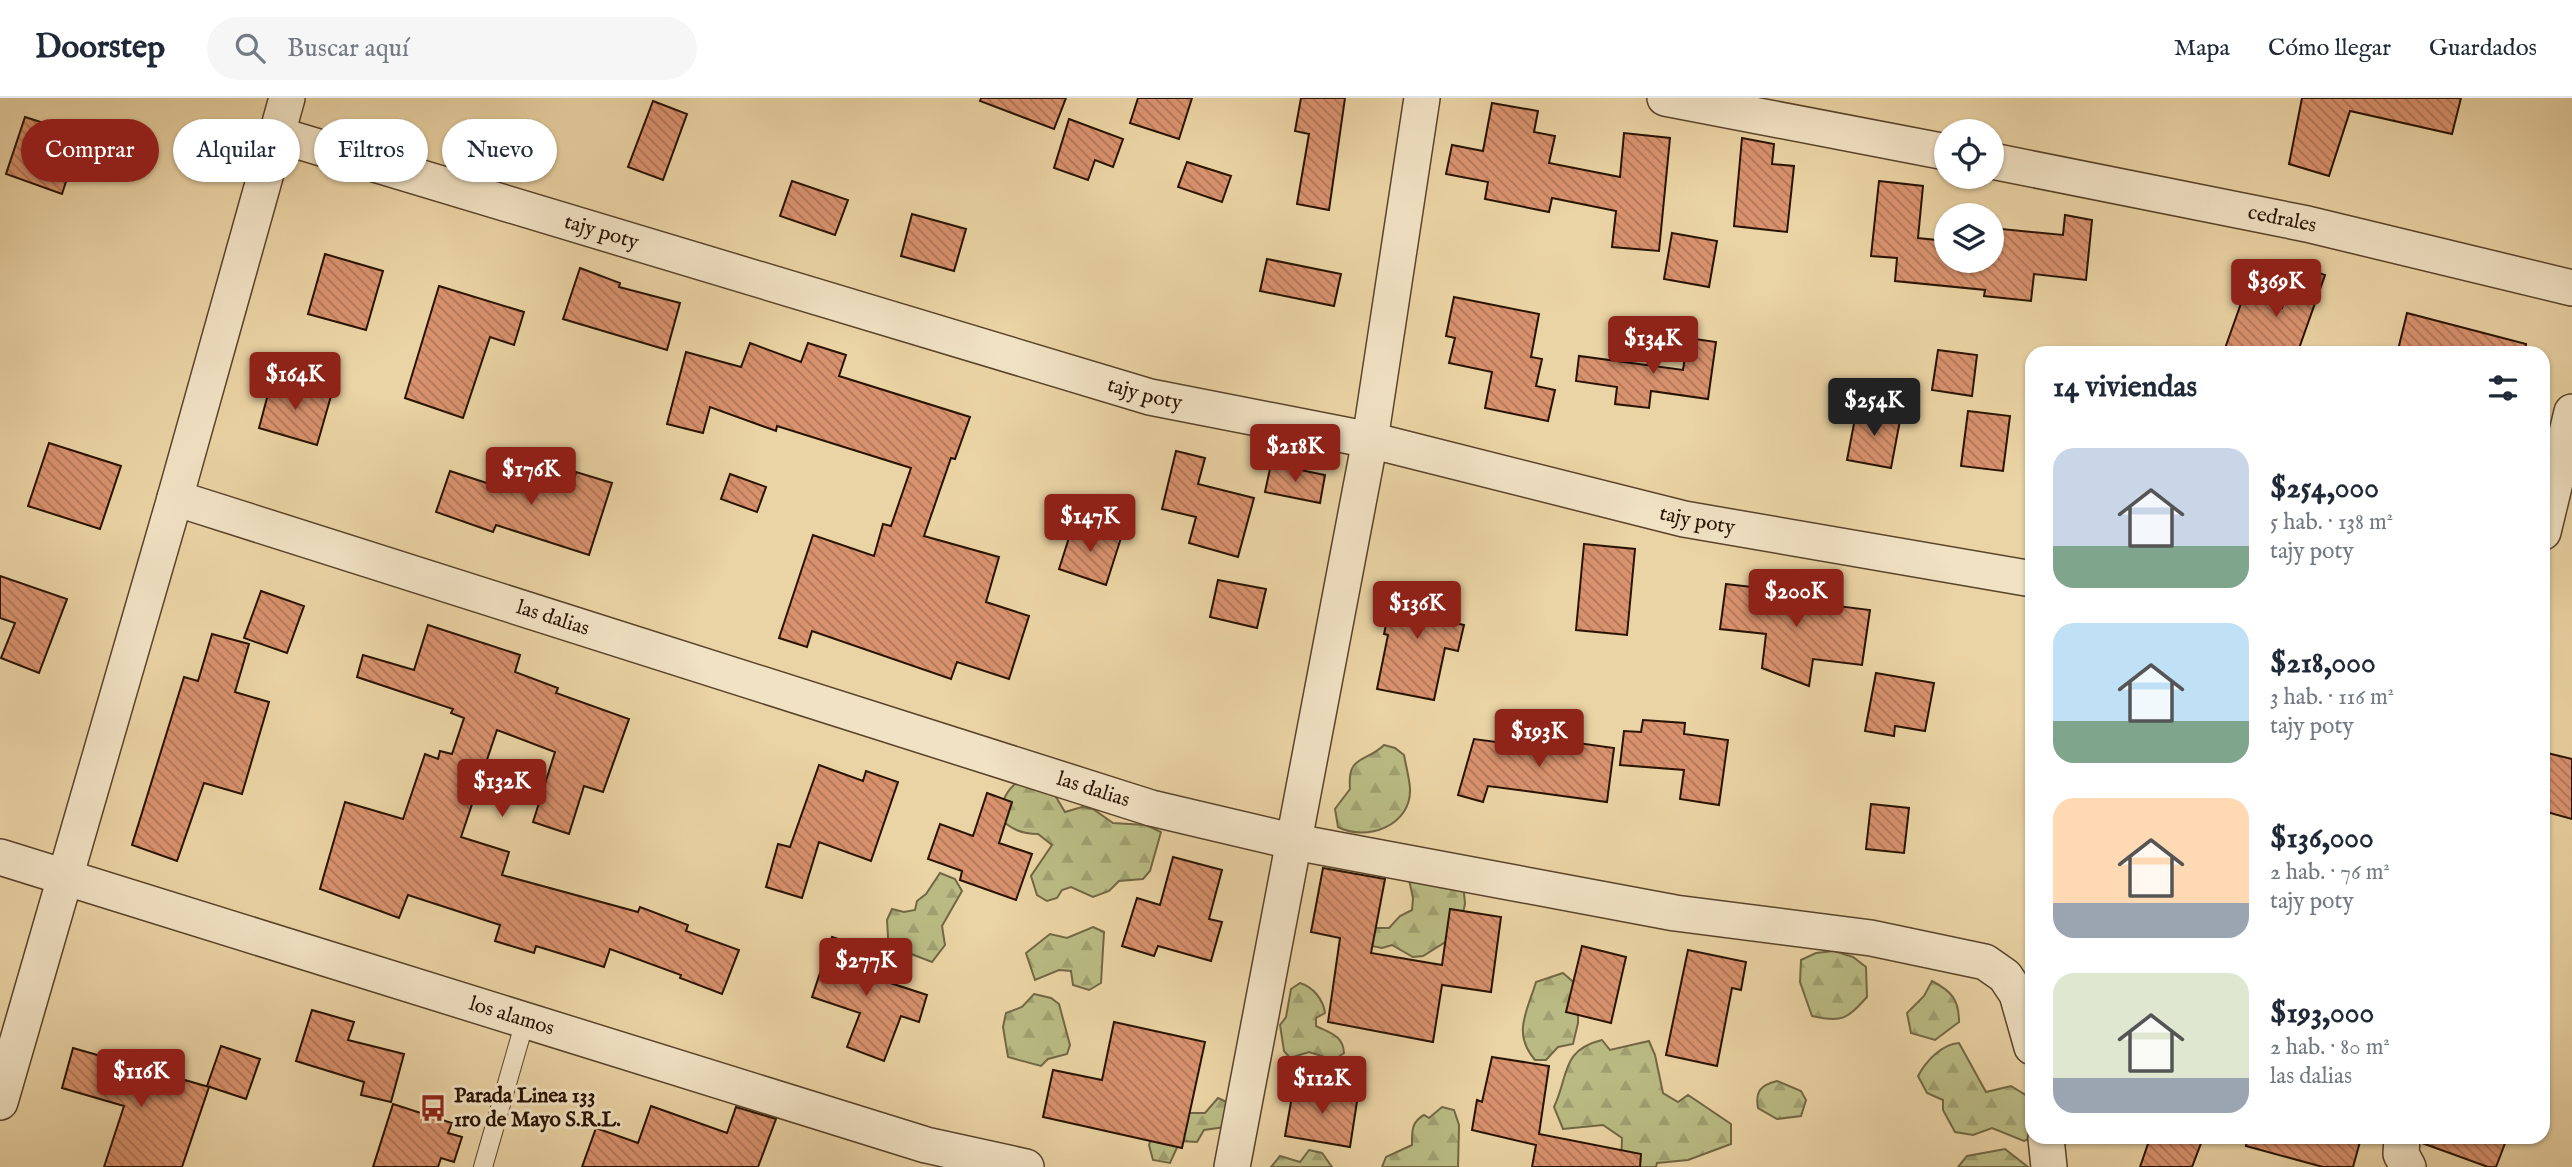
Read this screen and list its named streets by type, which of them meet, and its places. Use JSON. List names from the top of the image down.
{
  "streets": {
    "street": [
      "cedrales",
      "tajy poty",
      "las dalias",
      "los alamos"
    ]
  },
  "places": {
    "bus stop": ["Parada Linea 133 1ro de Mayo S.R.L."]
  },
  "page": {
    "header": "Doorstep",
    "search": "Buscar aquí",
    "nav": ["Mapa", "Cómo llegar", "Guardados"],
    "chip": [
      "Comprar",
      "Alquilar",
      "Filtros",
      "Nuevo"
    ],
    "price": [
      "$369K",
      "$134K",
      "$164K",
      "$254K",
      "$218K",
      "$176K",
      "$147K",
      "$200K",
      "$136K",
      "$193K",
      "$132K",
      "$277K",
      "$116K",
      "$112K"
    ],
    "heading": "14 viviendas",
    "list": [
      {
        "name": "$254,000",
        "note": "5 hab. · 138 m² · tajy poty"
      },
      {
        "name": "$218,000",
        "note": "3 hab. · 116 m² · tajy poty"
      },
      {
        "name": "$136,000",
        "note": "2 hab. · 76 m² · tajy poty"
      },
      {
        "name": "$193,000",
        "note": "2 hab. · 80 m² · las dalias"
      }
    ]
  }
}
